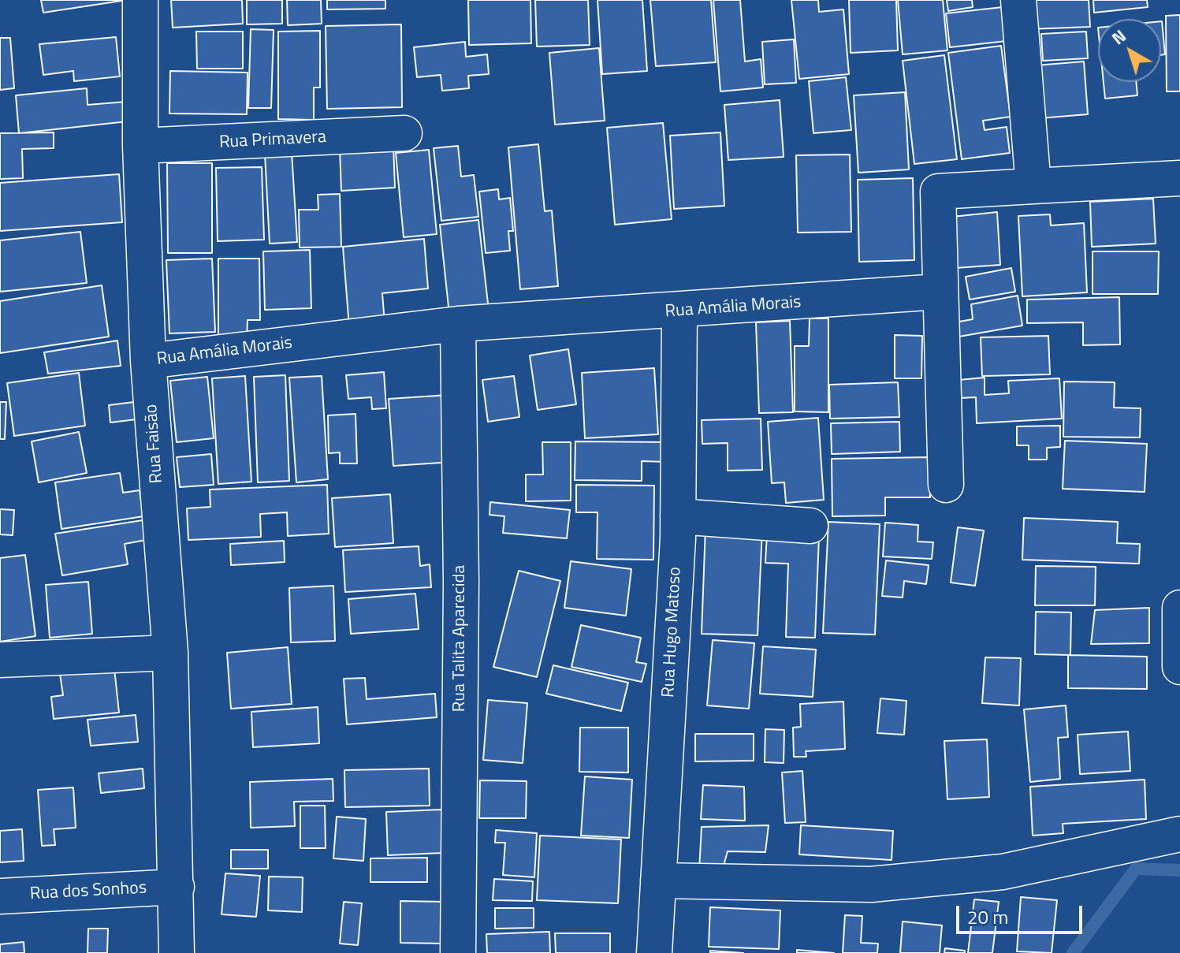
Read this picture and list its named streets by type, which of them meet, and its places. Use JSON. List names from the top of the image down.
{
  "streets": {
    "street": [
      "Rua Primavera",
      "Rua Amália Morais",
      "Rua Faisão",
      "Rua Hugo Matoso",
      "Rua Talita Aparecida",
      "Rua dos Sonhos"
    ]
  },
  "crossings": [
    ["Rua Primavera", "Rua Faisão"],
    ["Rua Amália Morais", "Rua Faisão"],
    ["Rua Amália Morais", "Rua Hugo Matoso"],
    ["Rua Amália Morais", "Rua Talita Aparecida"],
    ["Rua Faisão", "Rua dos Sonhos"]
  ],
  "scale_bar": "20 m",
  "north": "top left"
}
